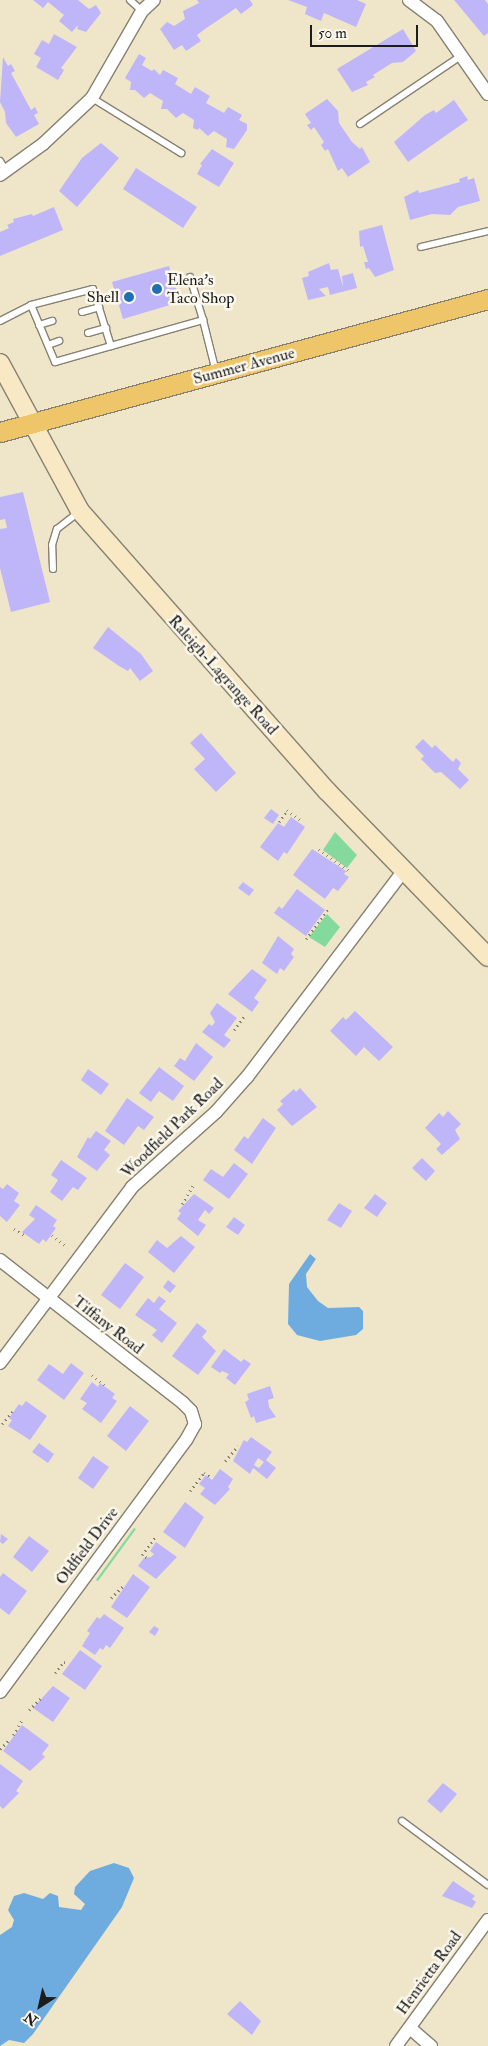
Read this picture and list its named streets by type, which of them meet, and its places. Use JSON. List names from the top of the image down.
{
  "streets": {
    "main road": ["Summer Avenue", "Raleigh-Lagrange Road"],
    "street": [
      "Woodfield Park Road",
      "Tiffany Road",
      "Oldfield Drive",
      "Henrietta Road"
    ]
  },
  "crossings": [
    ["Summer Avenue", "Raleigh-Lagrange Road"],
    ["Raleigh-Lagrange Road", "Woodfield Park Road"],
    ["Woodfield Park Road", "Tiffany Road"],
    ["Tiffany Road", "Oldfield Drive"]
  ],
  "places": ["Elena's Taco Shop", "Shell"],
  "scale_bar": "50 m",
  "north": "bottom left"
}
